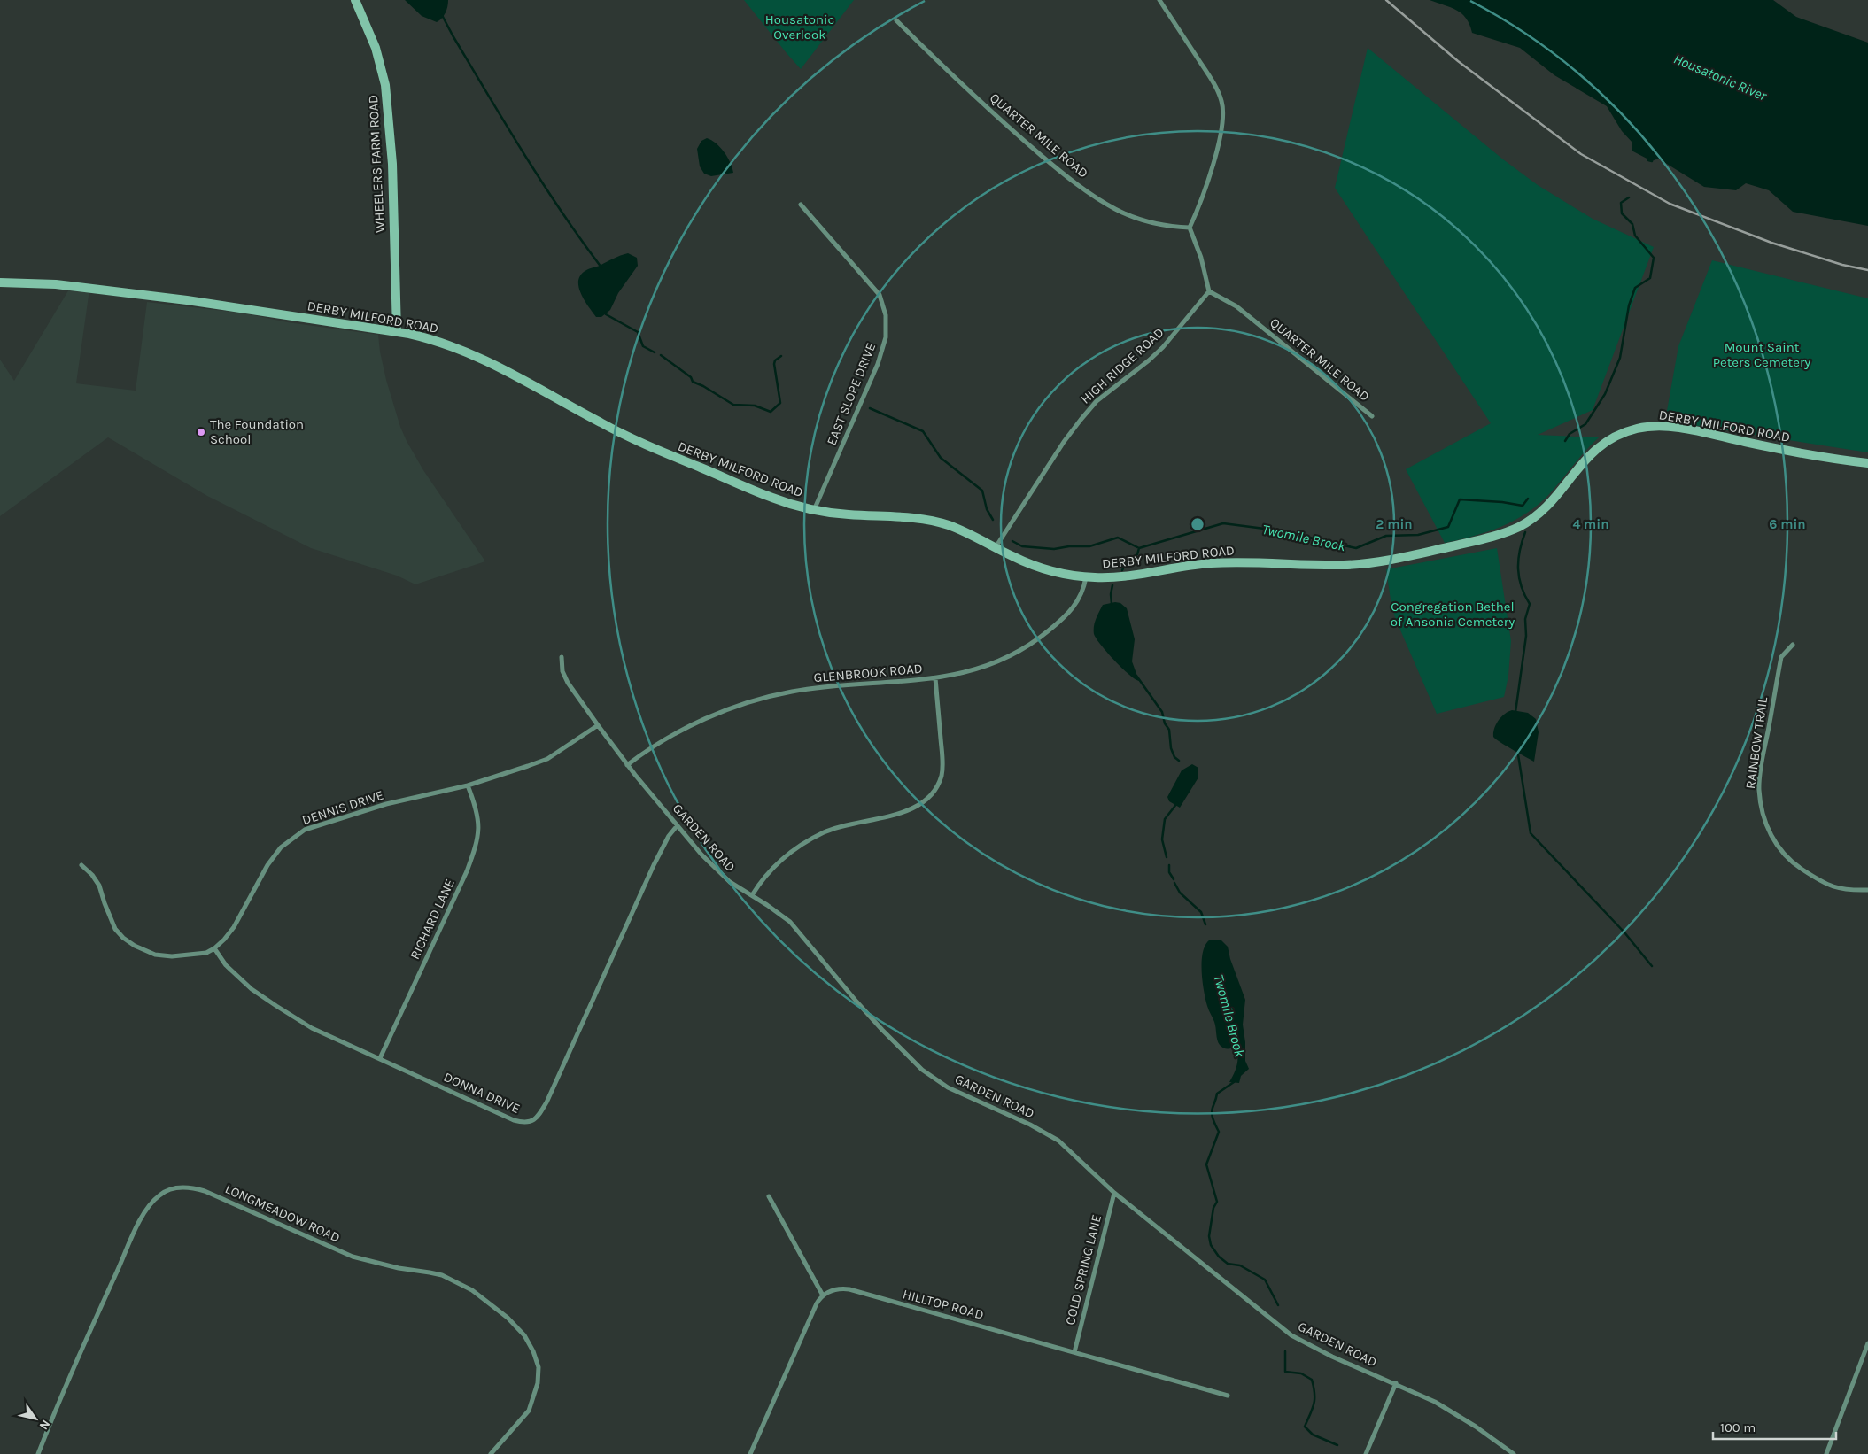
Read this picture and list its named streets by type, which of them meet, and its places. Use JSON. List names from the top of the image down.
{
  "streets": {
    "main road": ["WHEELERS FARM ROAD", "DERBY MILFORD ROAD"],
    "street": [
      "QUARTER MILE ROAD",
      "HIGH RIDGE ROAD",
      "EAST SLOPE DRIVE",
      "GLENBROOK ROAD",
      "RAINBOW TRAIL",
      "DENNIS DRIVE",
      "GARDEN ROAD",
      "RICHARD LANE",
      "DONNA DRIVE",
      "LONGMEADOW ROAD",
      "COLD SPRING LANE",
      "HILLTOP ROAD"
    ]
  },
  "crossings": [
    ["QUARTER MILE ROAD", "HIGH RIDGE ROAD"],
    ["WHEELERS FARM ROAD", "DERBY MILFORD ROAD"],
    ["DERBY MILFORD ROAD", "HIGH RIDGE ROAD"],
    ["DERBY MILFORD ROAD", "EAST SLOPE DRIVE"],
    ["DERBY MILFORD ROAD", "GLENBROOK ROAD"],
    ["GLENBROOK ROAD", "GARDEN ROAD"],
    ["DENNIS DRIVE", "GARDEN ROAD"],
    ["DENNIS DRIVE", "RICHARD LANE"],
    ["DENNIS DRIVE", "DONNA DRIVE"],
    ["GARDEN ROAD", "DONNA DRIVE"],
    ["GARDEN ROAD", "COLD SPRING LANE"],
    ["RICHARD LANE", "DONNA DRIVE"],
    ["COLD SPRING LANE", "HILLTOP ROAD"]
  ],
  "water": ["Housatonic River", "Twomile Brook"],
  "parks": ["Housatonic Overlook", "Mount Saint Peters Cemetery", "Congregation Bethel of Ansonia Cemetery"],
  "places": ["The Foundation School"],
  "scale_bar": "100 m",
  "north": "bottom right",
  "rings": ["2 min", "4 min", "6 min"]
}
